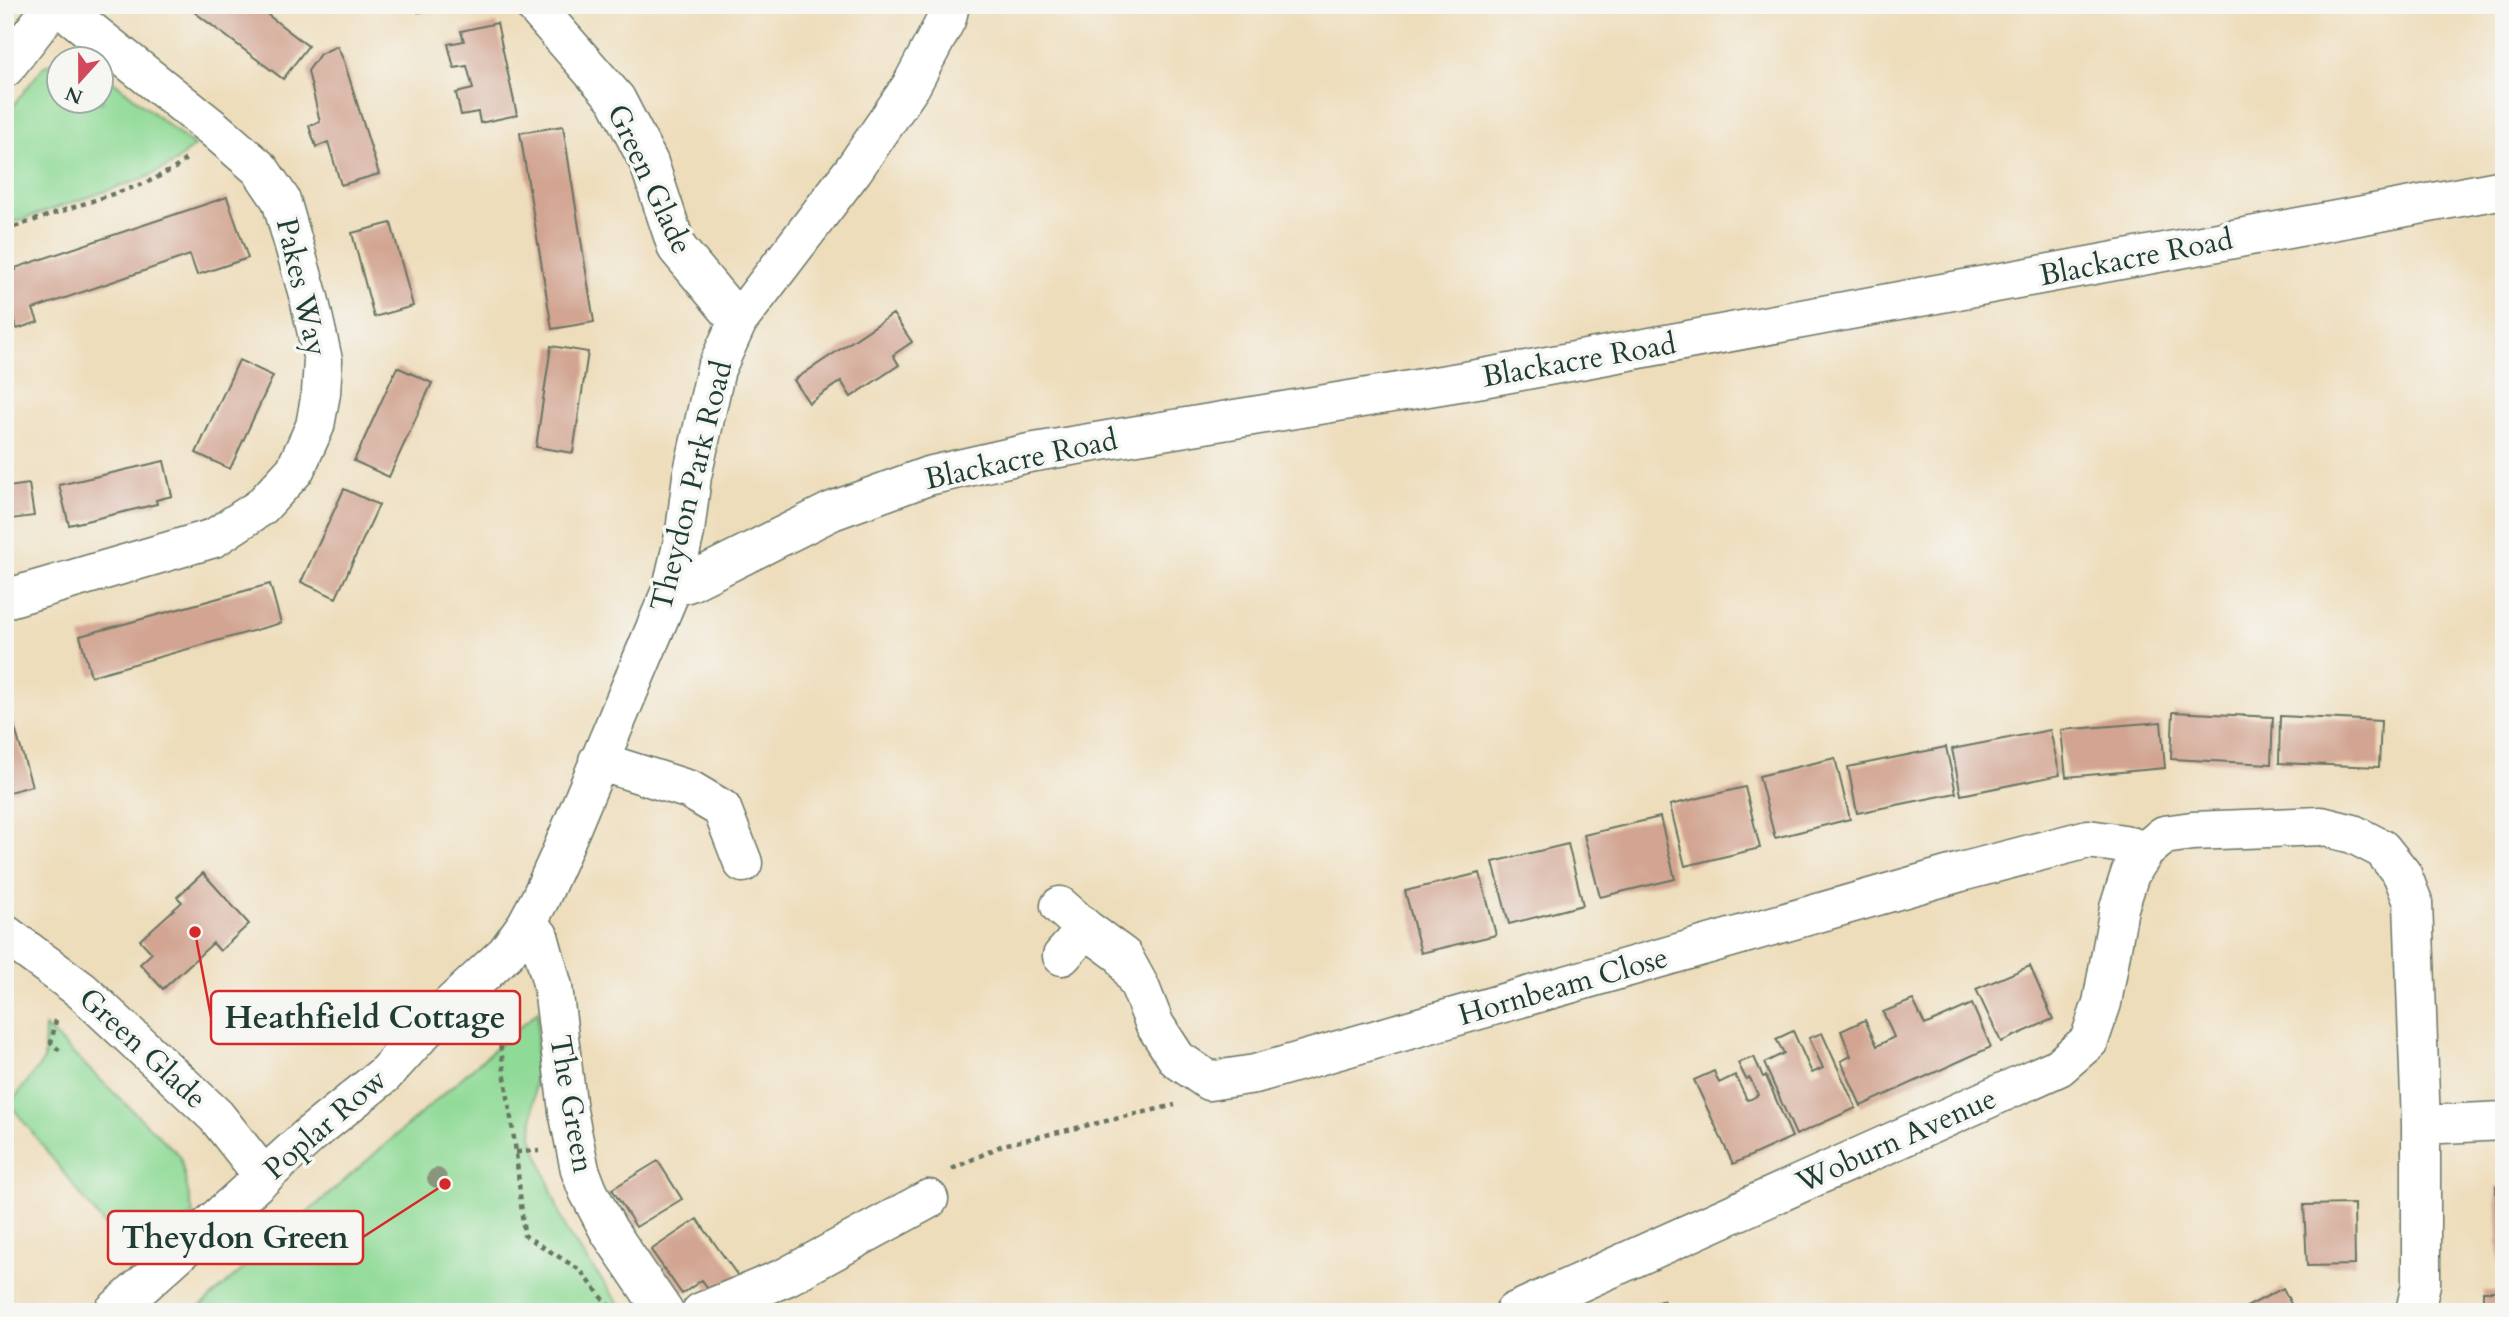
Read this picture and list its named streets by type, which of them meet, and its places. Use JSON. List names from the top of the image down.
{
  "streets": {
    "street": [
      "Green Glade",
      "Blackacre Road",
      "Pakes Way",
      "Theydon Park Road",
      "Hornbeam Close",
      "The Green",
      "Poplar Row",
      "Woburn Avenue"
    ]
  },
  "crossings": [
    ["Green Glade", "Theydon Park Road"],
    ["Green Glade", "Poplar Row"],
    ["Blackacre Road", "Theydon Park Road"],
    ["Theydon Park Road", "The Green"],
    ["Theydon Park Road", "Poplar Row"],
    ["Hornbeam Close", "Woburn Avenue"],
    ["The Green", "Poplar Row"]
  ],
  "places": ["Heathfield Cottage", "Theydon Green"],
  "north": "bottom"
}
